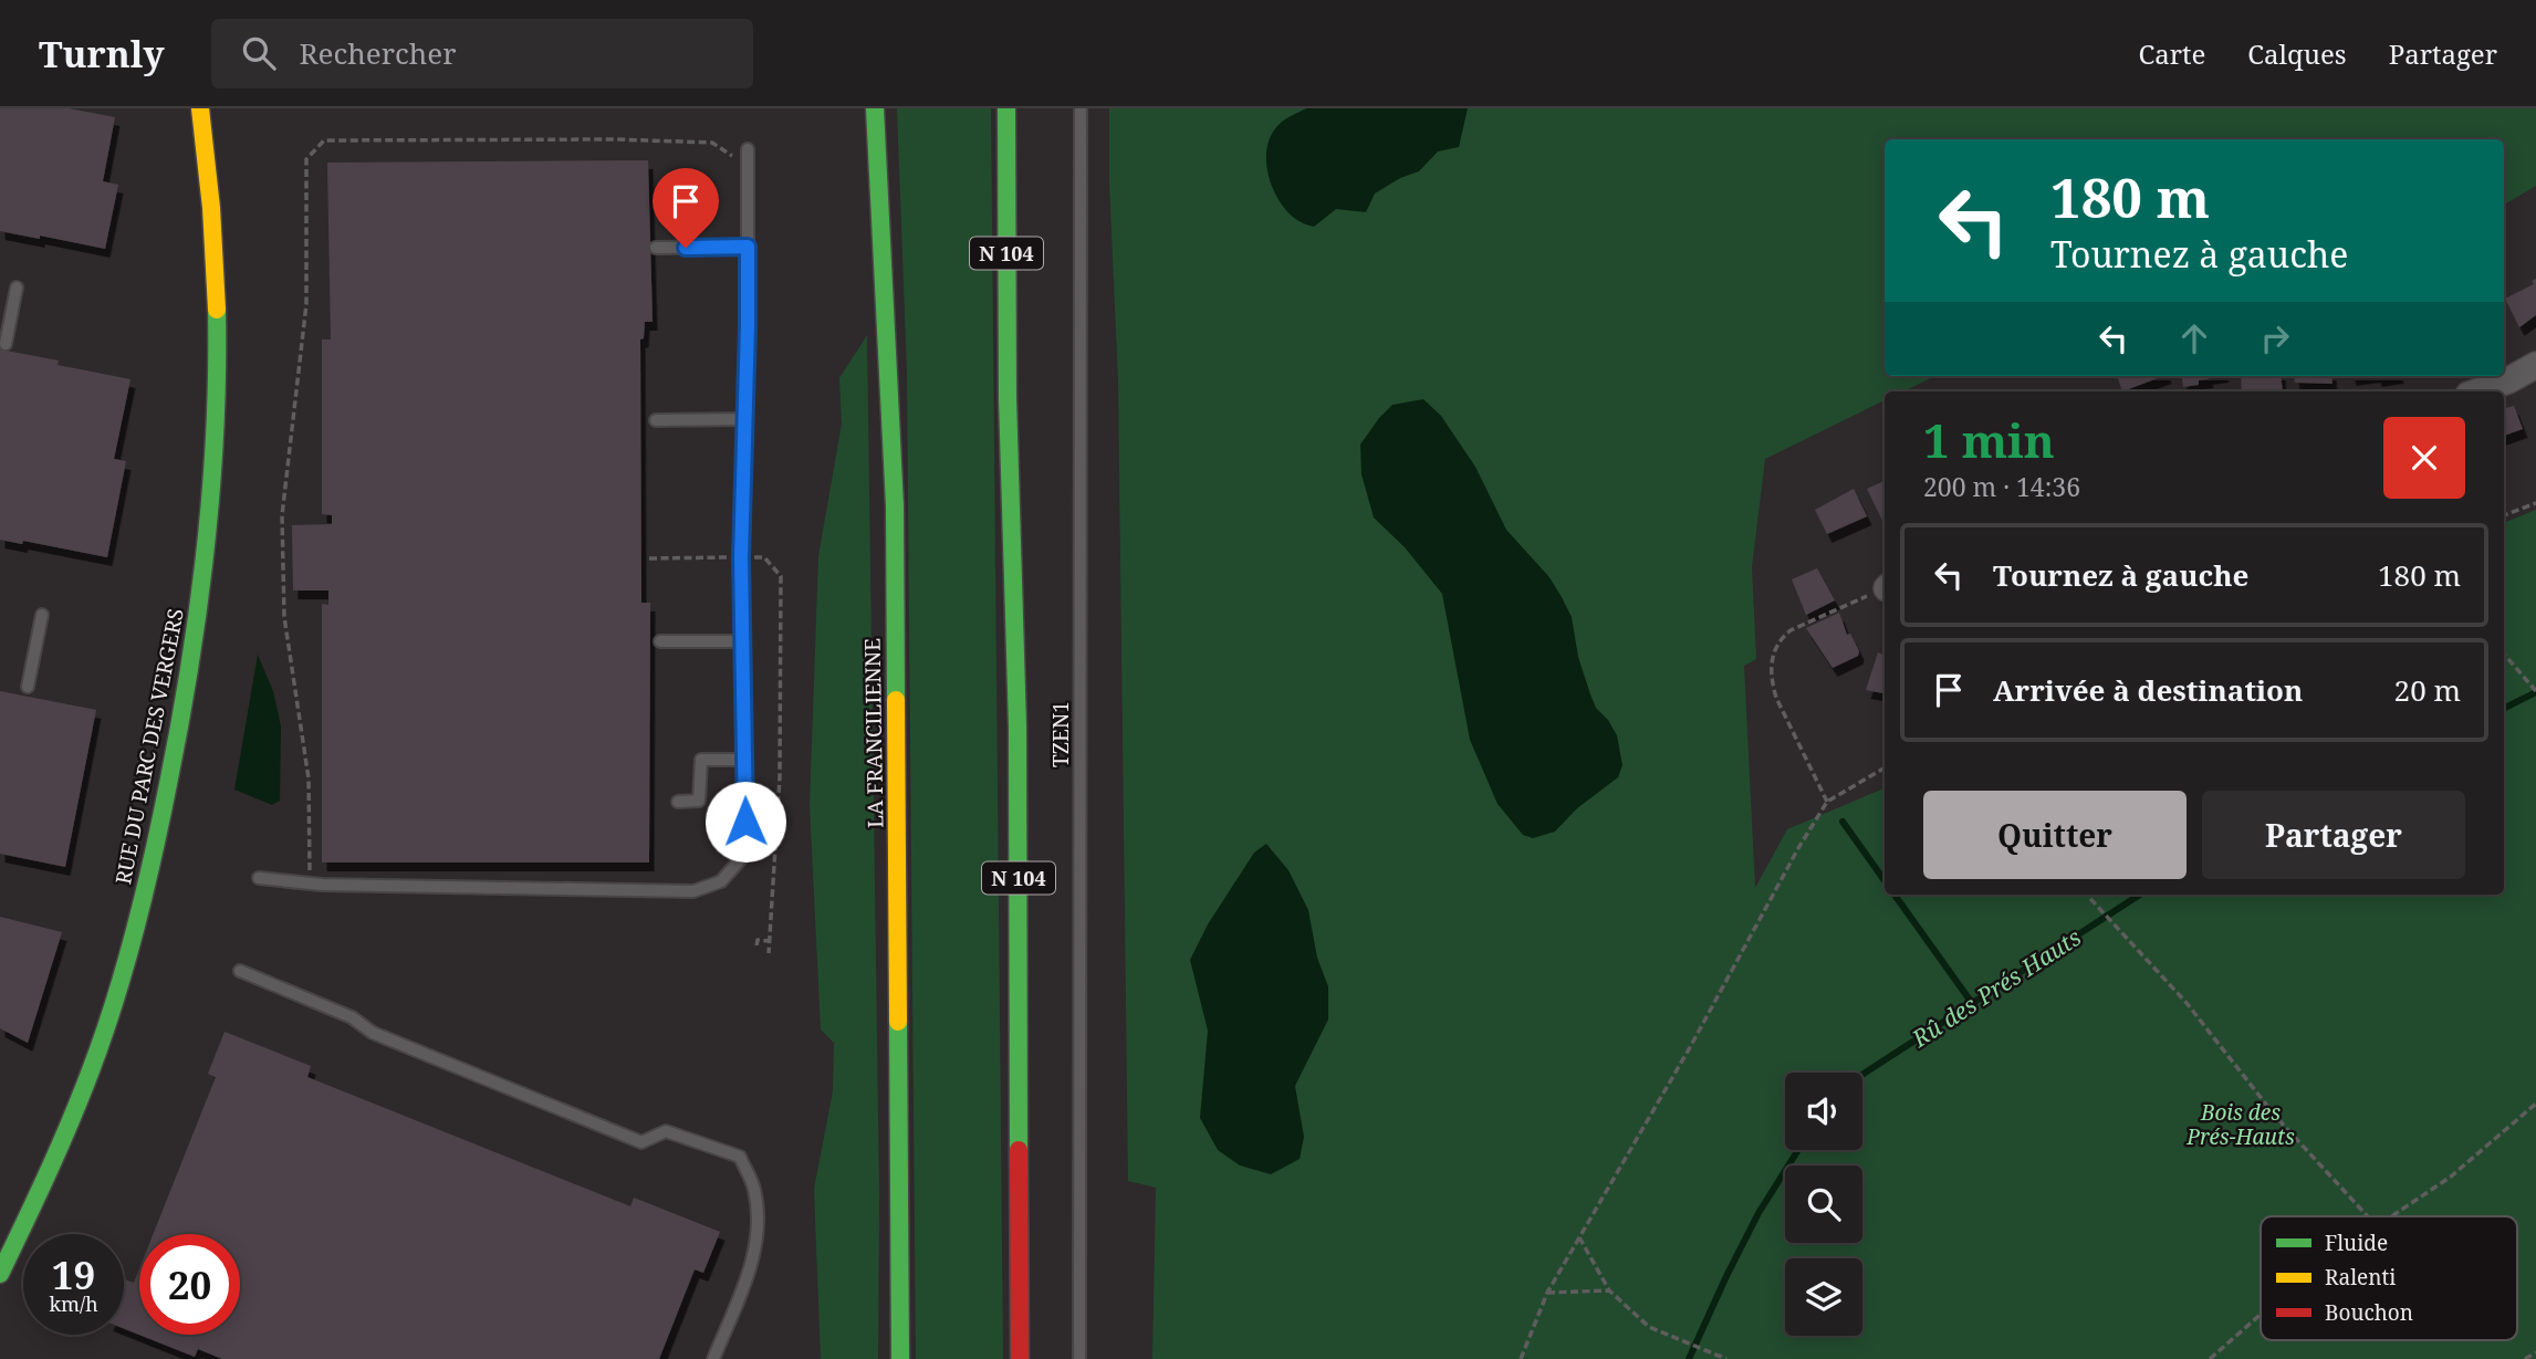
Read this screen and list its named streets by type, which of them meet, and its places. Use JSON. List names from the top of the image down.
{
  "streets": {
    "main road": ["N 104", "LA FRANCILIENNE", "RUE DU PARC DES VERGERS"],
    "lane": ["TZEN1"]
  },
  "water": ["Rû des Prés Hauts"],
  "parks": ["Bois des Prés-Hauts"],
  "legend": ["Fluide", "Ralenti", "Bouchon"],
  "page": {
    "header": "Turnly",
    "search": "Rechercher",
    "nav": ["Carte", "Calques", "Partager"],
    "turn": ["180 m", "Tournez à gauche"],
    "heading": ["1 min", "200 m · 14:36"],
    "list": [
      {
        "name": "Tournez à gauche",
        "value": "180 m"
      },
      {
        "name": "Arrivée à destination",
        "value": "20 m"
      }
    ],
    "buttons": ["Quitter", "Partager"],
    "speed": "19 km/h",
    "limit": "20"
  }
}
